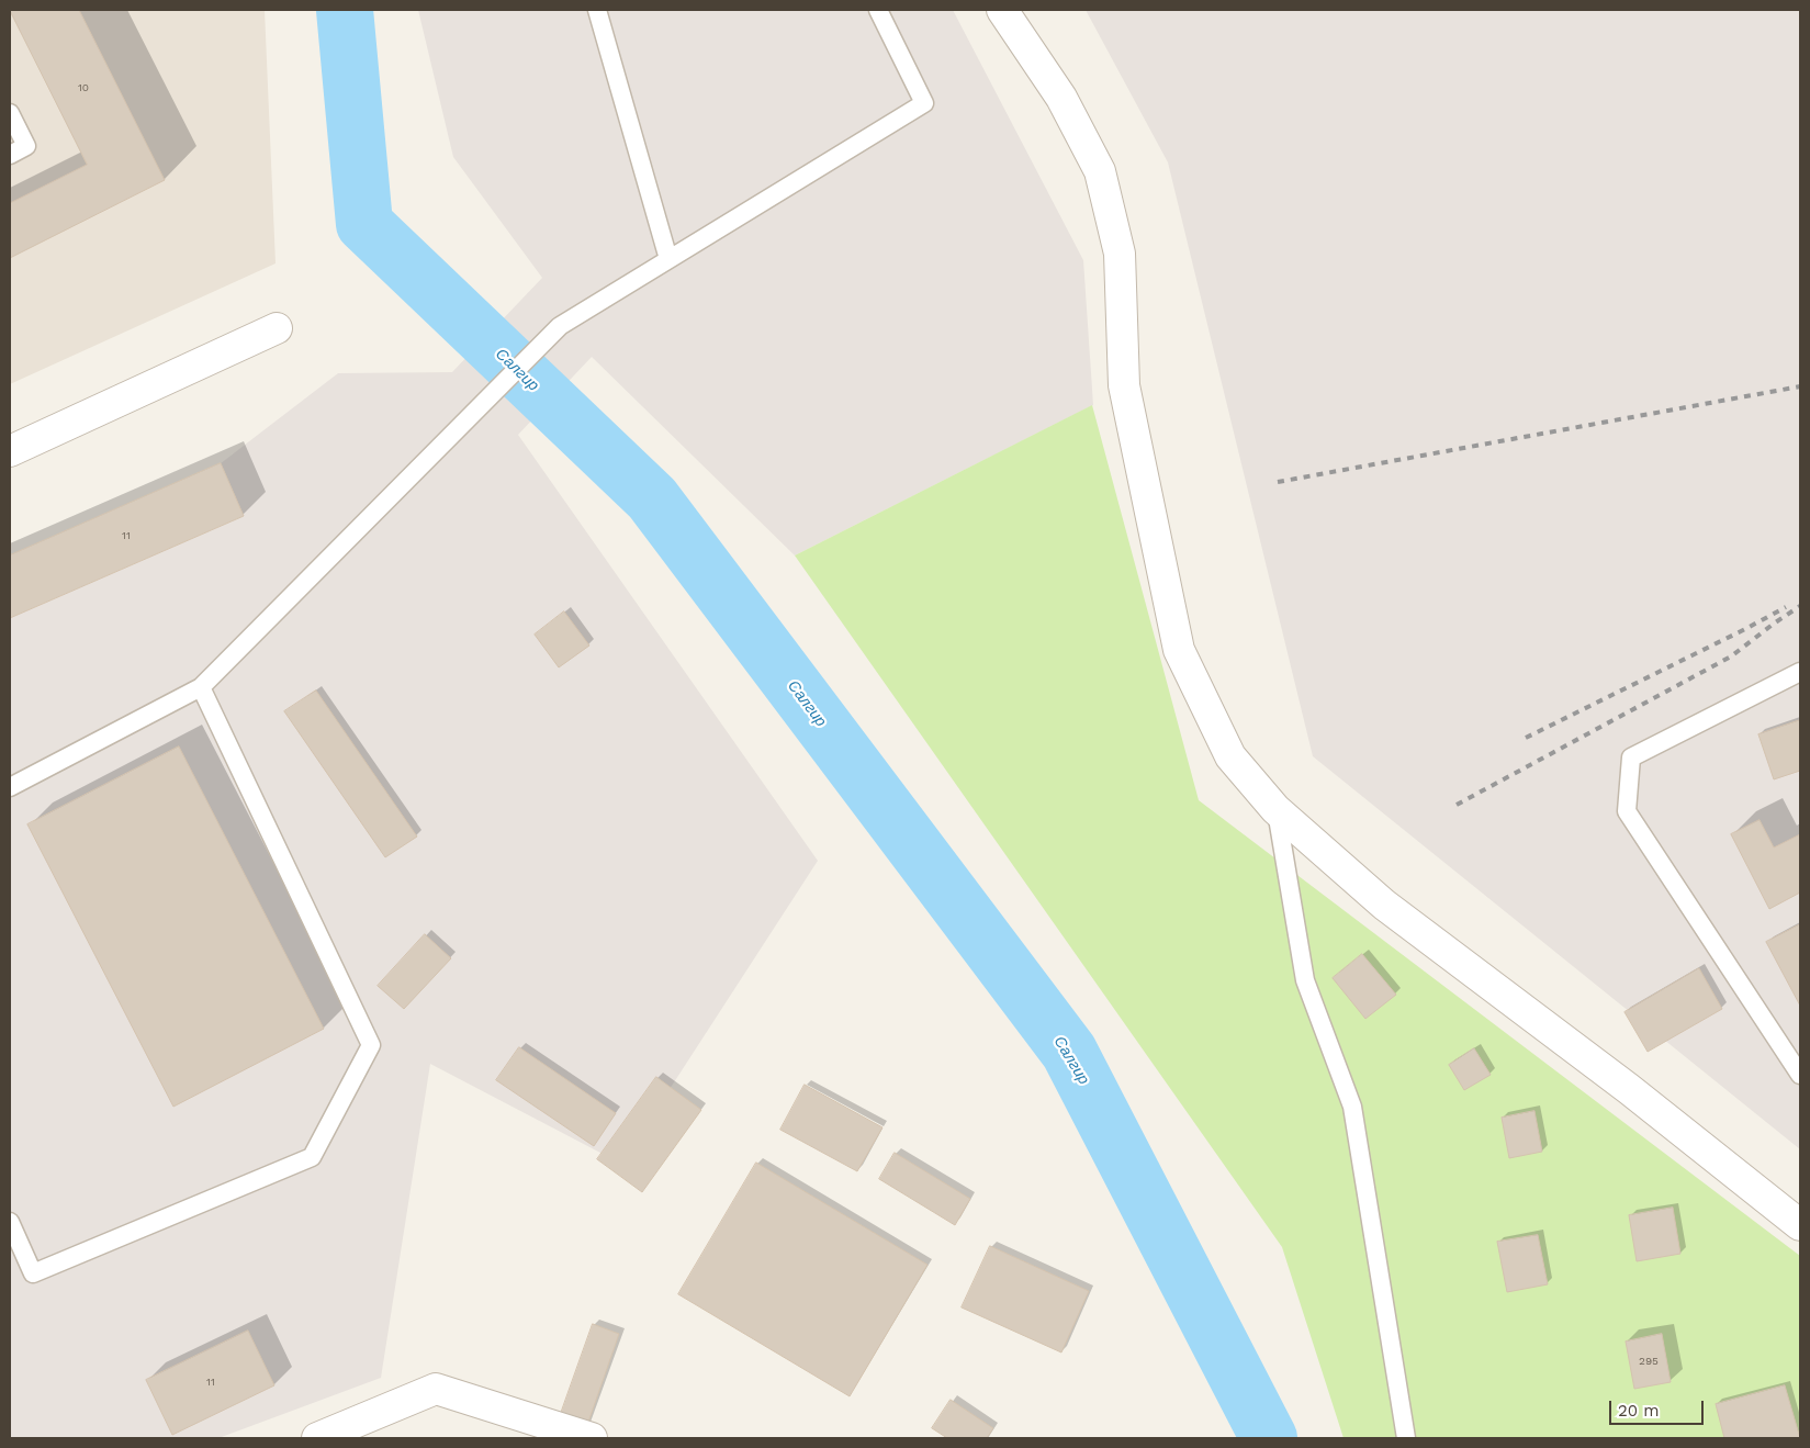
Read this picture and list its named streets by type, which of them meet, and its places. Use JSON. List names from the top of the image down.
{
  "water": ["Салгир"],
  "house_numbers": [
    "10",
    "11",
    "295",
    "11"
  ],
  "scale_bar": "20 m"
}
